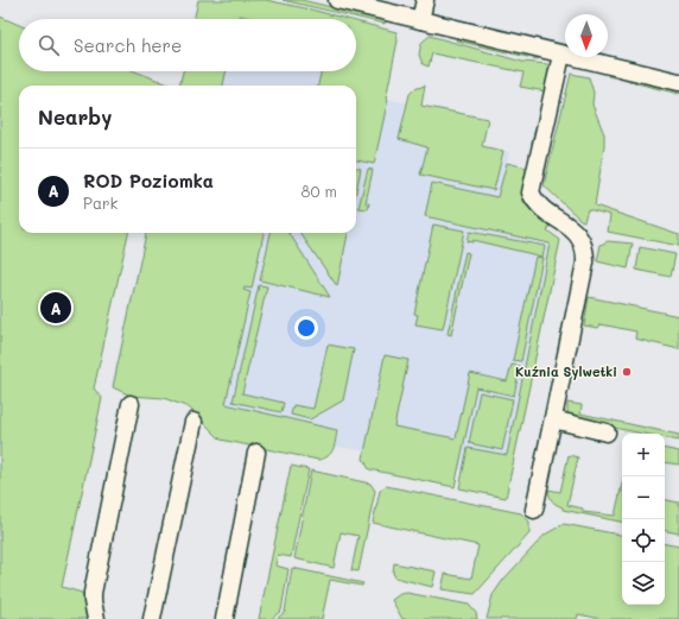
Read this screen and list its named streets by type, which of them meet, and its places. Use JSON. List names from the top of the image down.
{
  "places": ["Kuźnia Sylwetki"],
  "north": "bottom",
  "page": {
    "search": "Search here",
    "heading": "Nearby",
    "list": [
      {
        "mark": "A",
        "name": "ROD Poziomka",
        "note": "Park",
        "value": "80 m"
      }
    ],
    "pins": "A",
    "map_buttons": ["+", "−"]
  }
}
